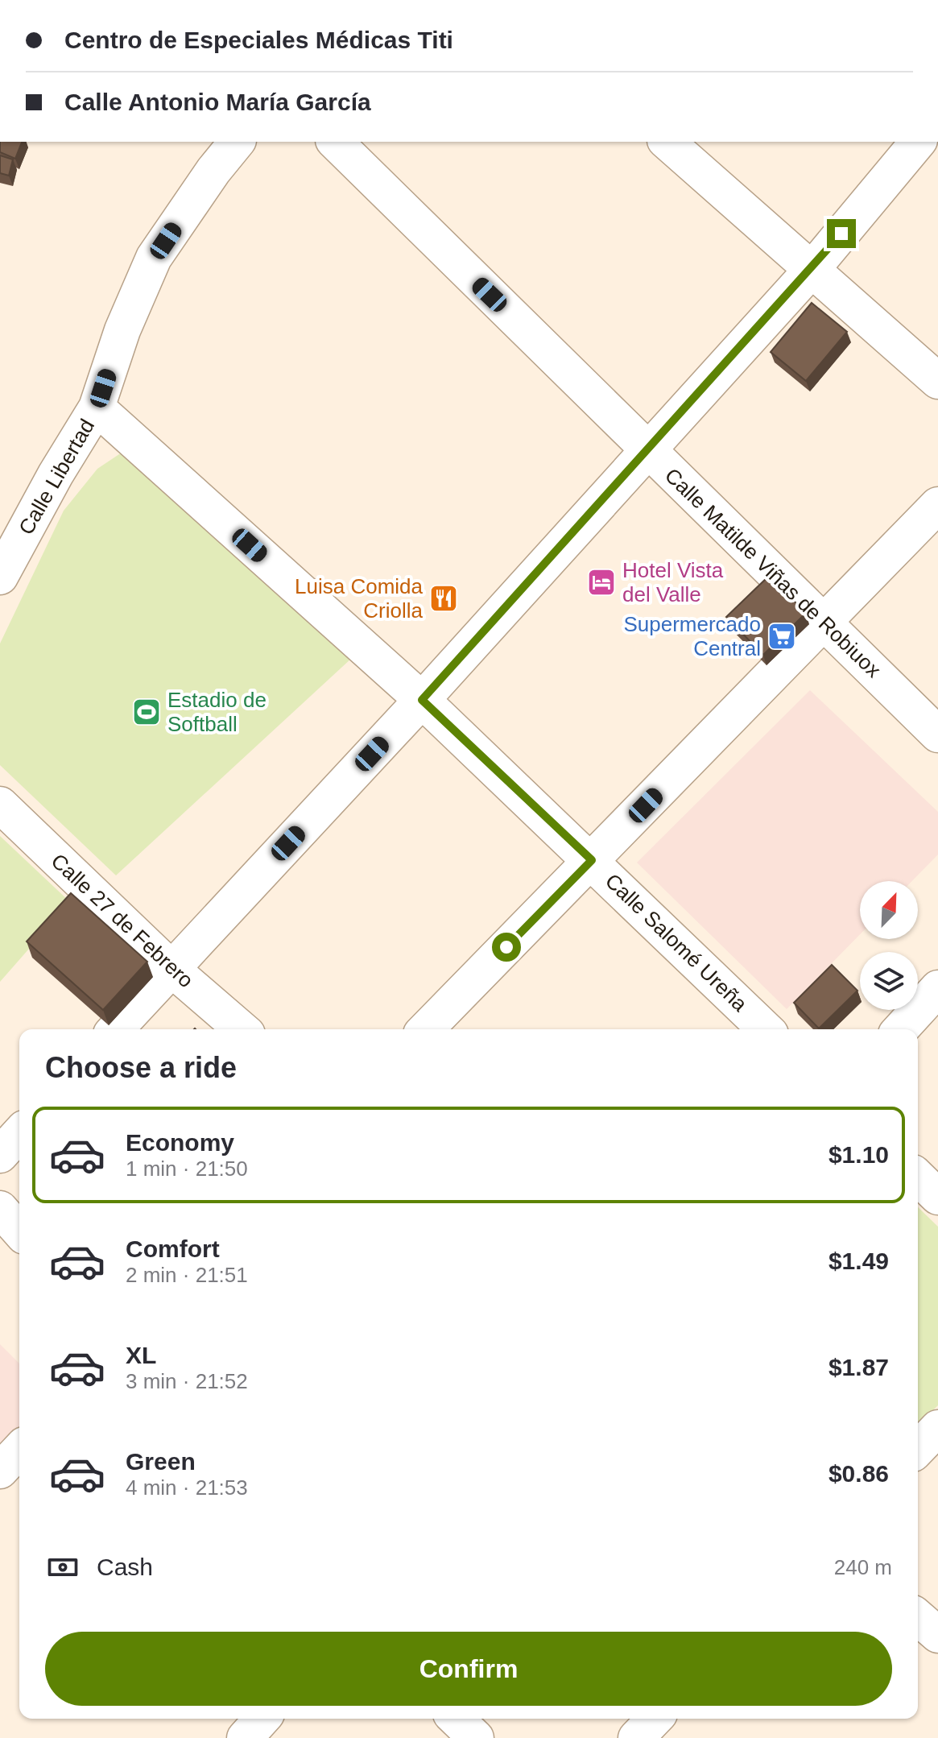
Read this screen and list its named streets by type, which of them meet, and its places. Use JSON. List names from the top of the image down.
{
  "streets": {
    "street": [
      "Calle Libertad",
      "Calle Matilde Viñas de Robiuox",
      "Calle 27 de Febrero",
      "Calle Salomé Ureña"
    ]
  },
  "crossings": [
    ["Calle Libertad", "Calle Salomé Ureña"]
  ],
  "places": {
    "hotel": ["Hotel Vista del Valle"],
    "restaurant": ["Luisa Comida Criolla"],
    "supermarket": ["Supermercado Central"],
    "sports": ["Estadio de Softball"]
  },
  "north": "top right",
  "page": {
    "banner": ["Centro de Especiales Médicas Titi", "Calle Antonio María García"],
    "heading": "Choose a ride",
    "list": [
      {
        "name": "Economy",
        "note": "1 min · 21:50",
        "value": "$1.10"
      },
      {
        "name": "Comfort",
        "note": "2 min · 21:51",
        "value": "$1.49"
      },
      {
        "name": "XL",
        "note": "3 min · 21:52",
        "value": "$1.87"
      },
      {
        "name": "Green",
        "note": "4 min · 21:53",
        "value": "$0.86"
      }
    ],
    "pay": ["Cash", "240 m"],
    "buttons": "Confirm"
  }
}
